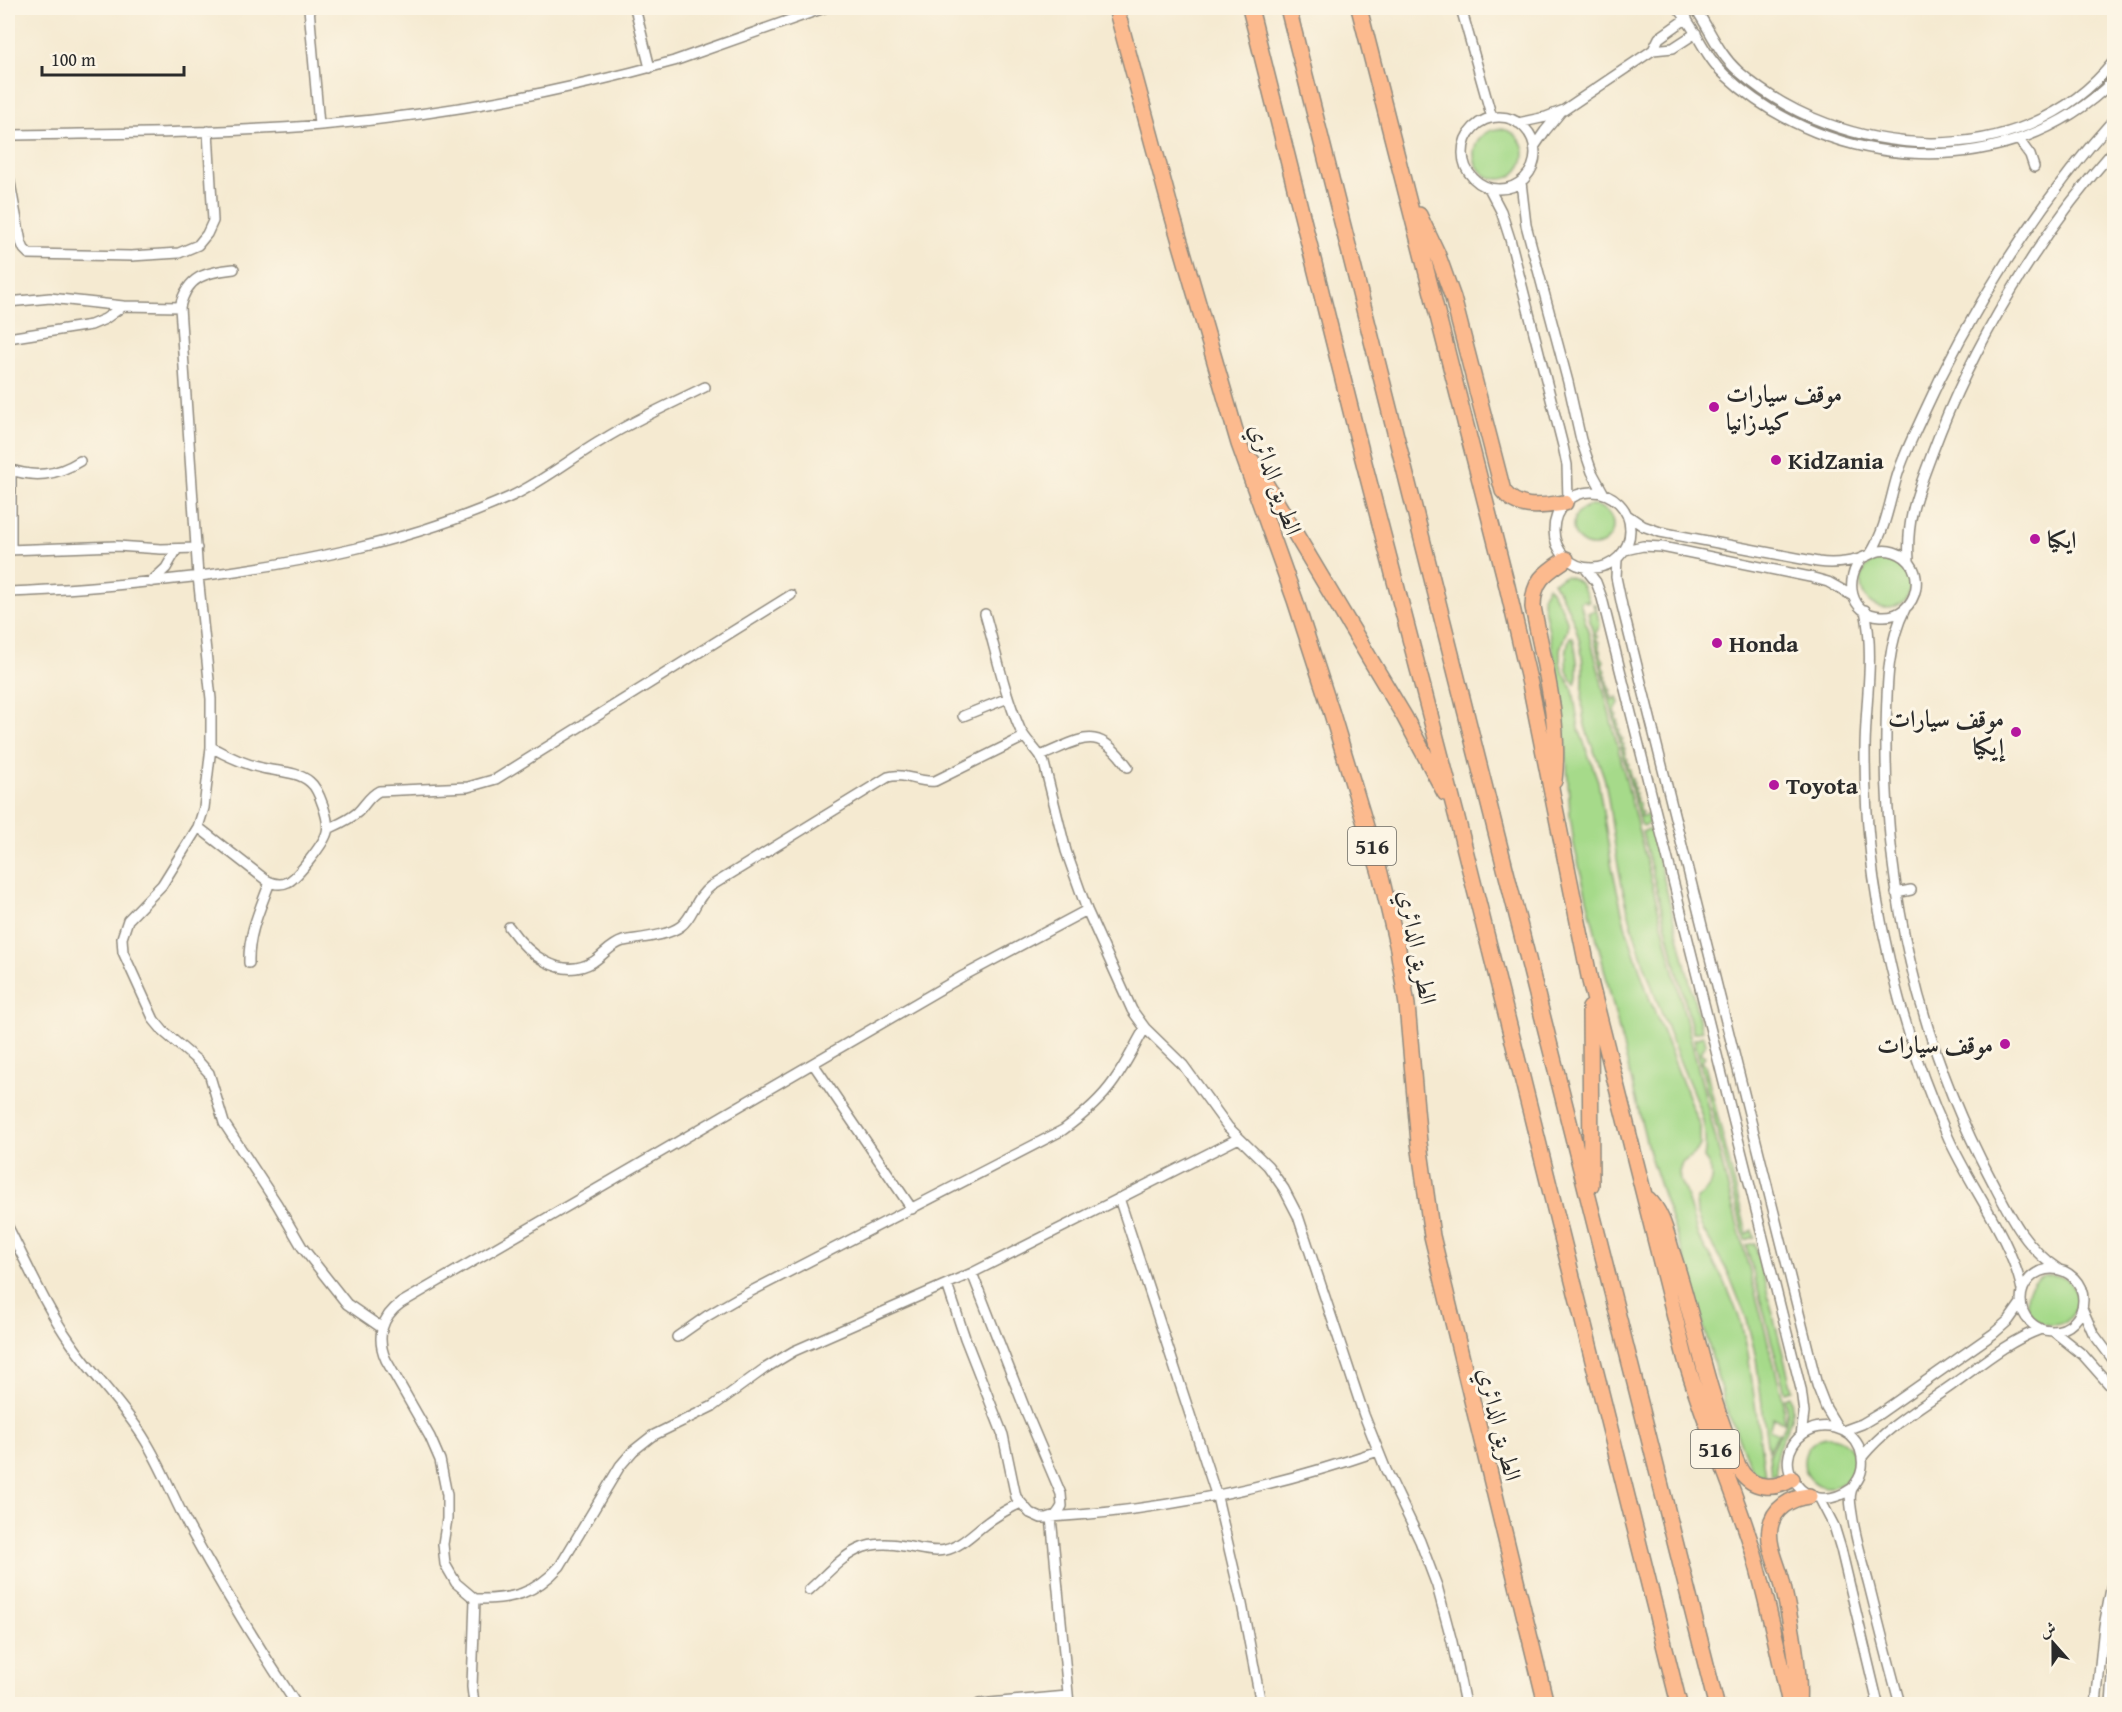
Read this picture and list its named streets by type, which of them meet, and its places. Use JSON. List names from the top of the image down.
{
  "streets": {
    "highway": ["الطريق الدائري", "516"]
  },
  "crossings": [
    ["الطريق الدائري", "516"]
  ],
  "places": [
    "موقف سيارات كيدزانيا",
    "KidZania",
    "ايكيا",
    "Honda",
    "موقف سيارات إيكيا",
    "Toyota",
    "موقف سيارات"
  ],
  "scale_bar": "100 m",
  "north": "top"
}
